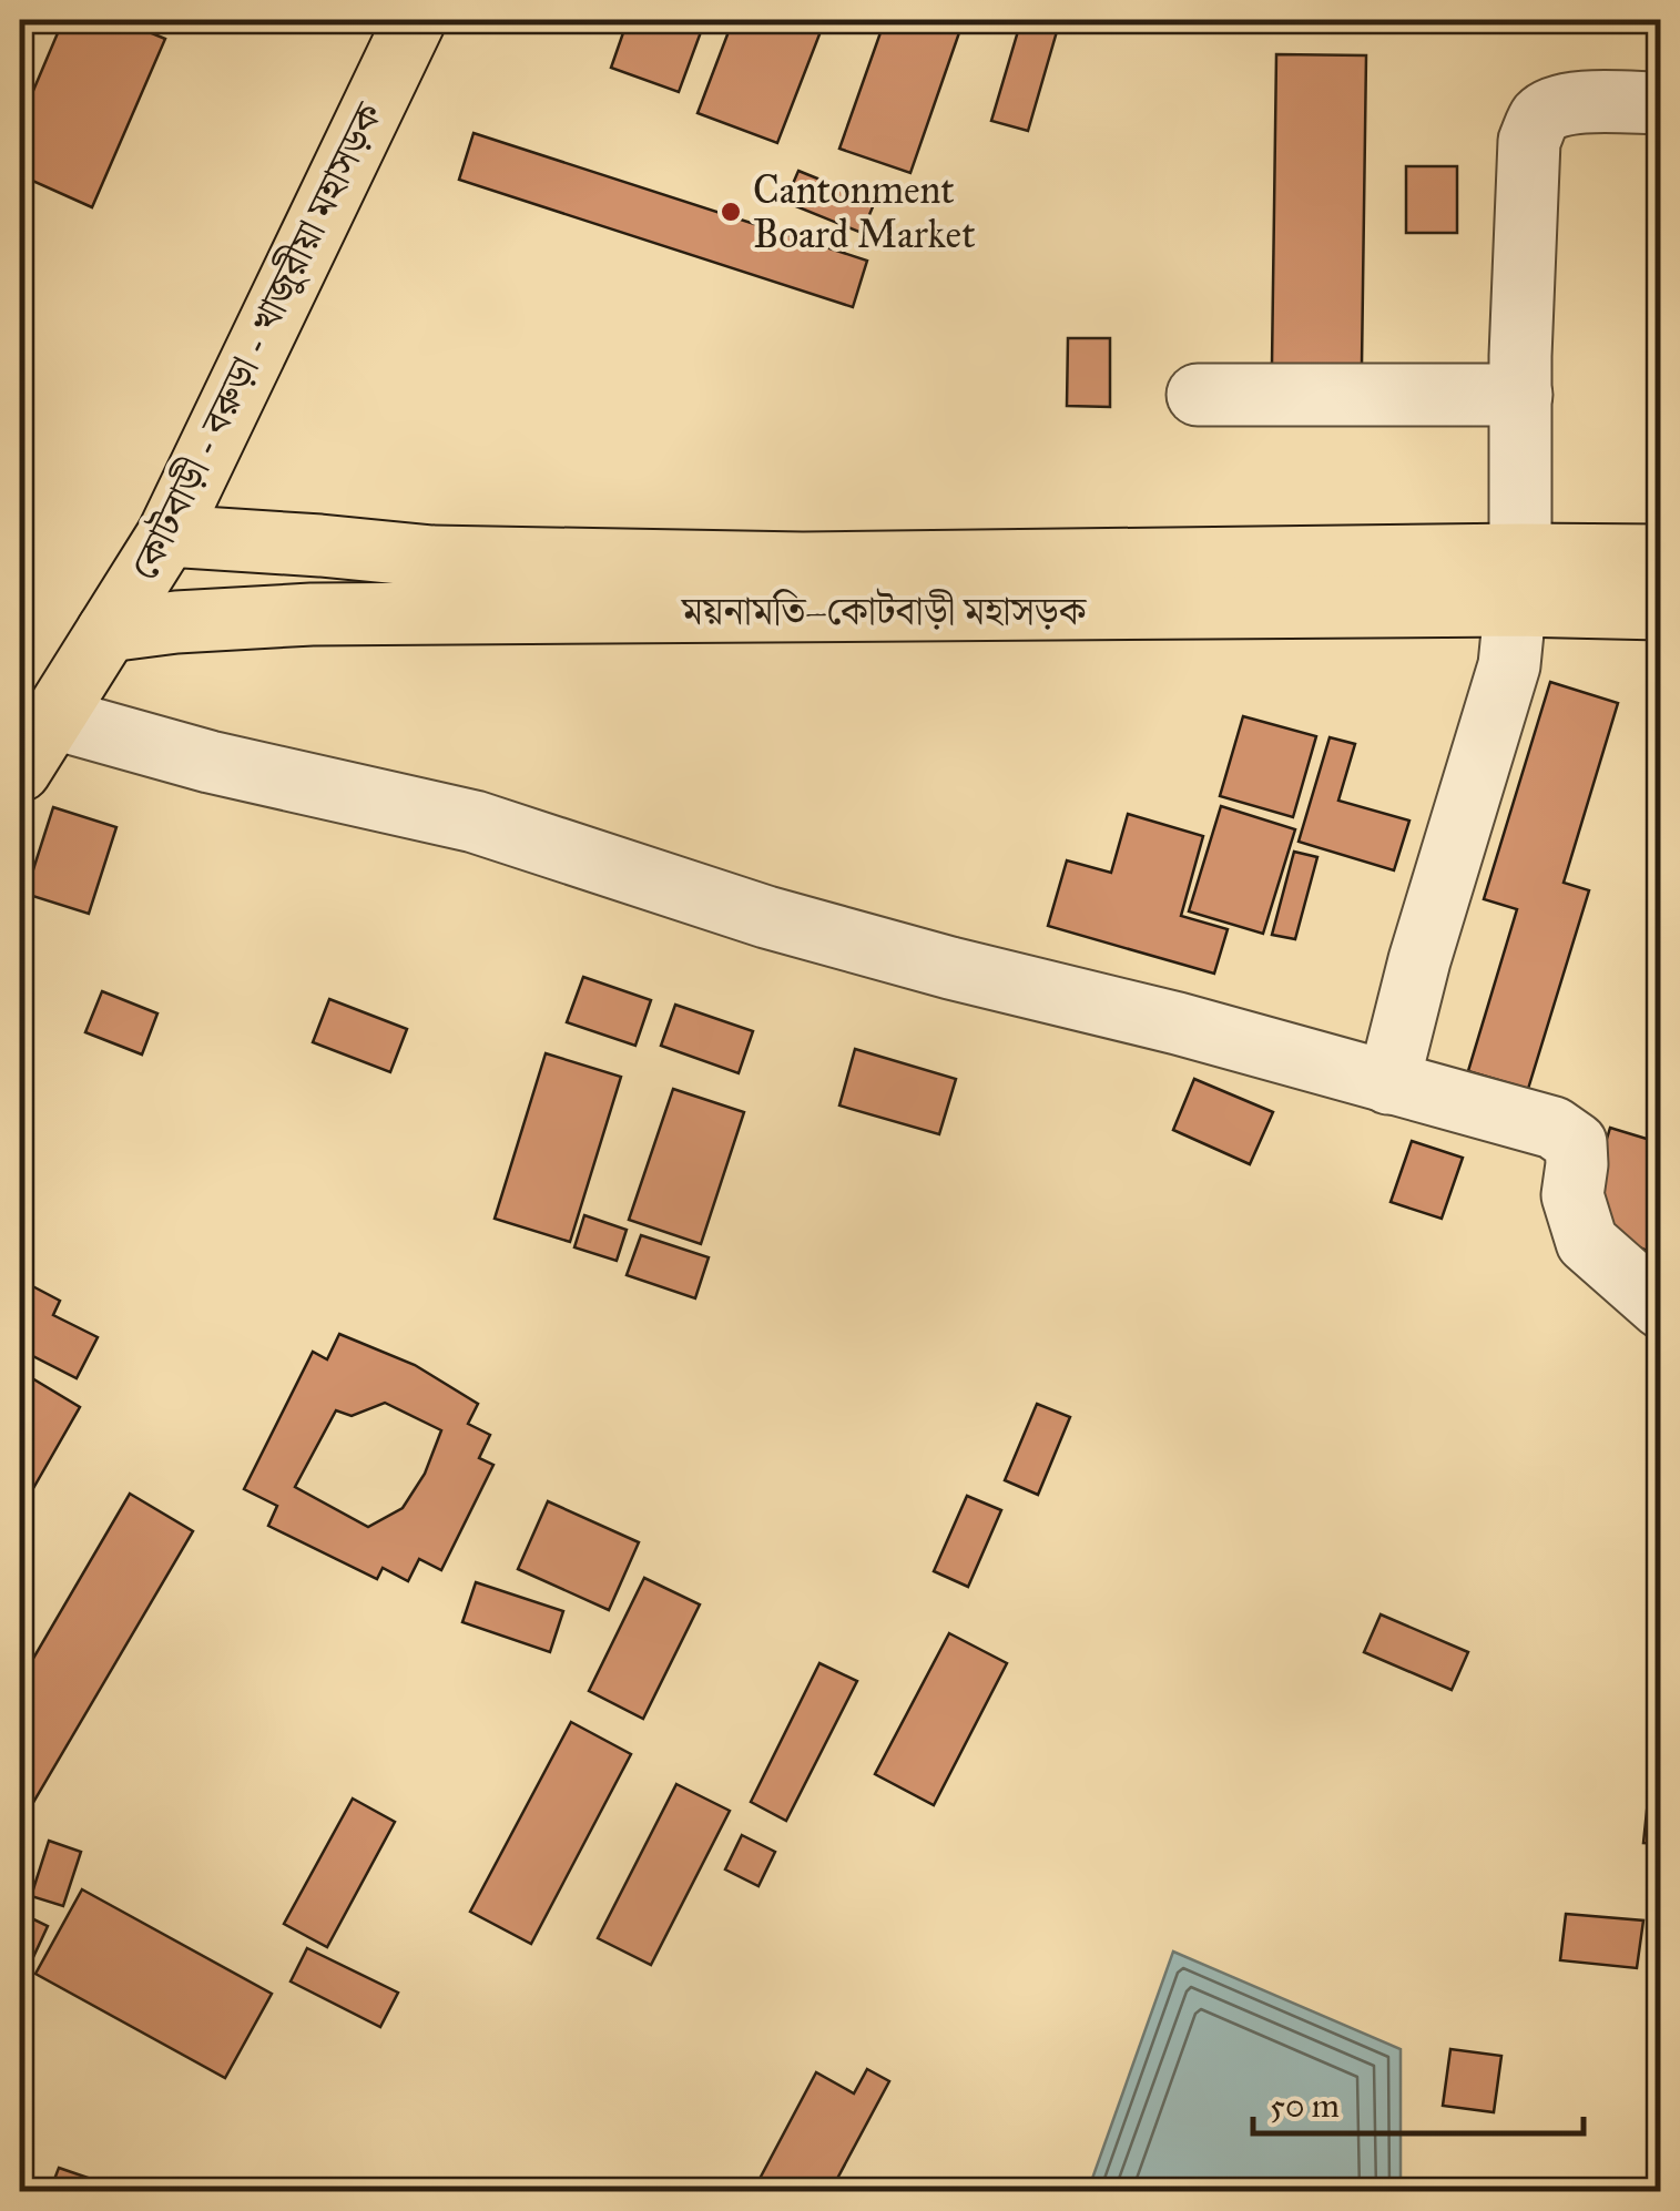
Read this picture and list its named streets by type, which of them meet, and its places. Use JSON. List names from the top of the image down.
{
  "streets": {
    "main road": ["কোটবাড়ী - বরুড়া - খাজুরীয়া মহাসড়ক", "ময়নামতি–কোটবাড়ী মহাসড়ক"]
  },
  "crossings": [
    ["কোটবাড়ী - বরুড়া - খাজুরীয়া মহাসড়ক", "ময়নামতি–কোটবাড়ী মহাসড়ক"]
  ],
  "places": ["Cantonment Board Market"],
  "scale_bar": "50 m"
}
